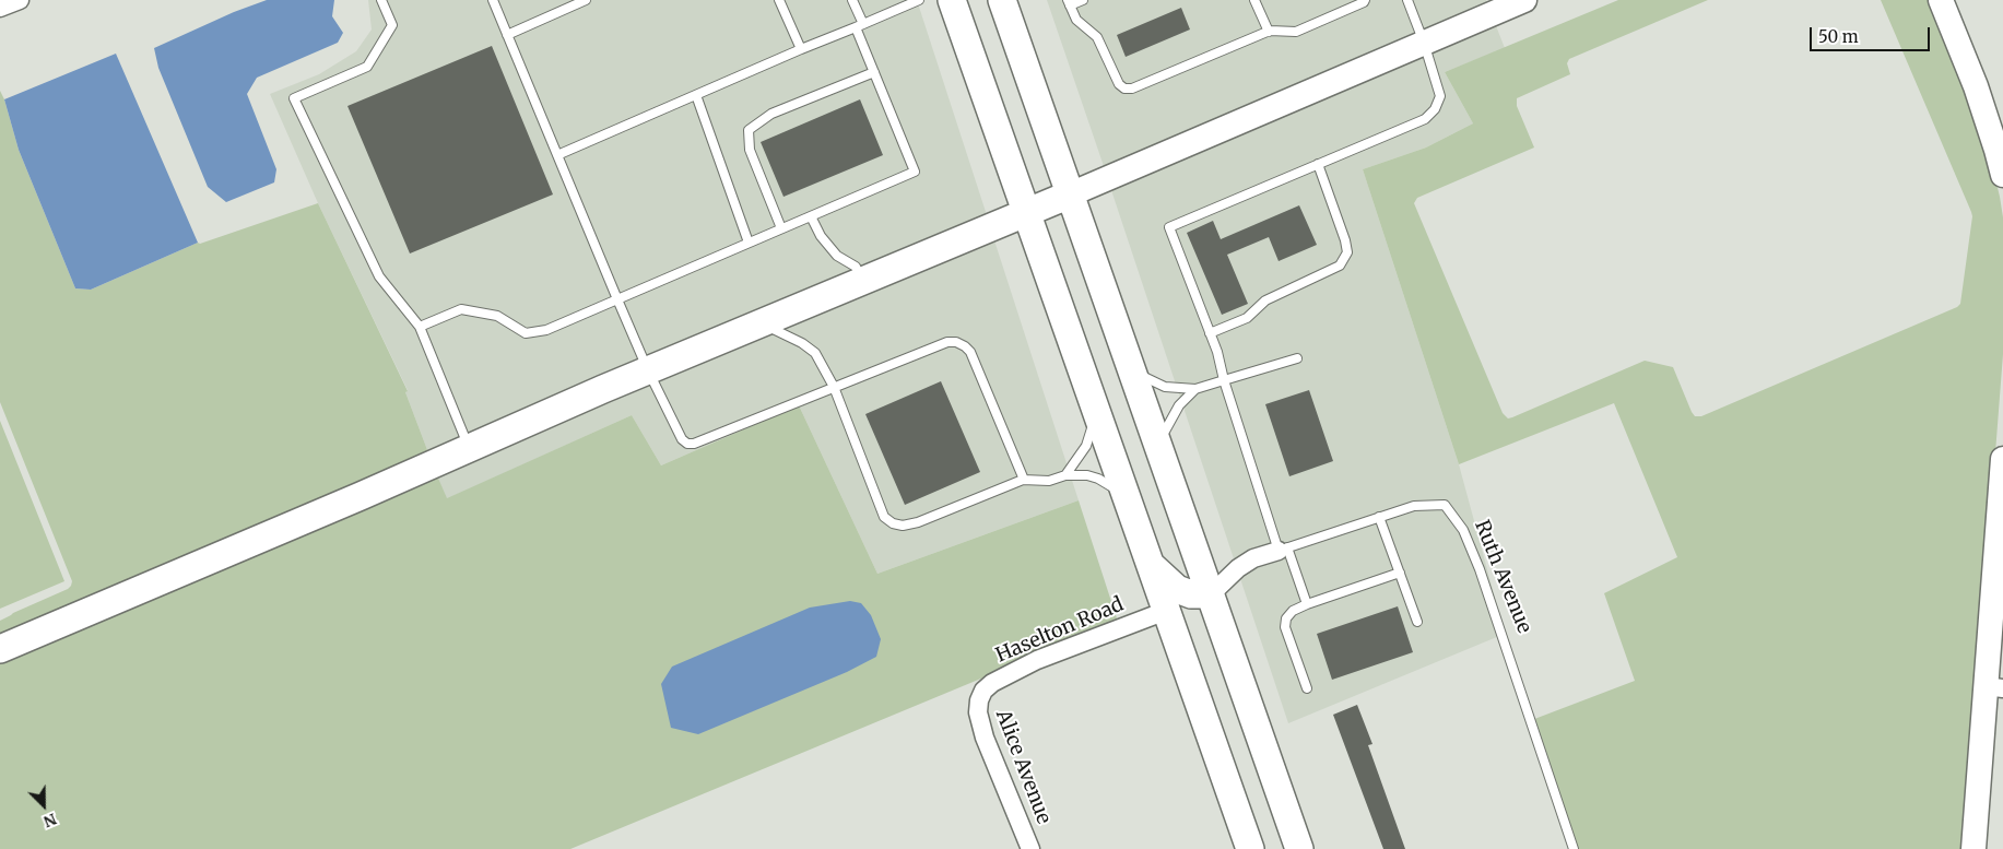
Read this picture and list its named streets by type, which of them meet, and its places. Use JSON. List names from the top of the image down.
{
  "streets": {
    "street": ["Ruth Avenue", "Haselton Road", "Alice Avenue"]
  },
  "crossings": [
    ["Haselton Road", "Alice Avenue"]
  ],
  "scale_bar": "50 m",
  "north": "bottom right"
}
